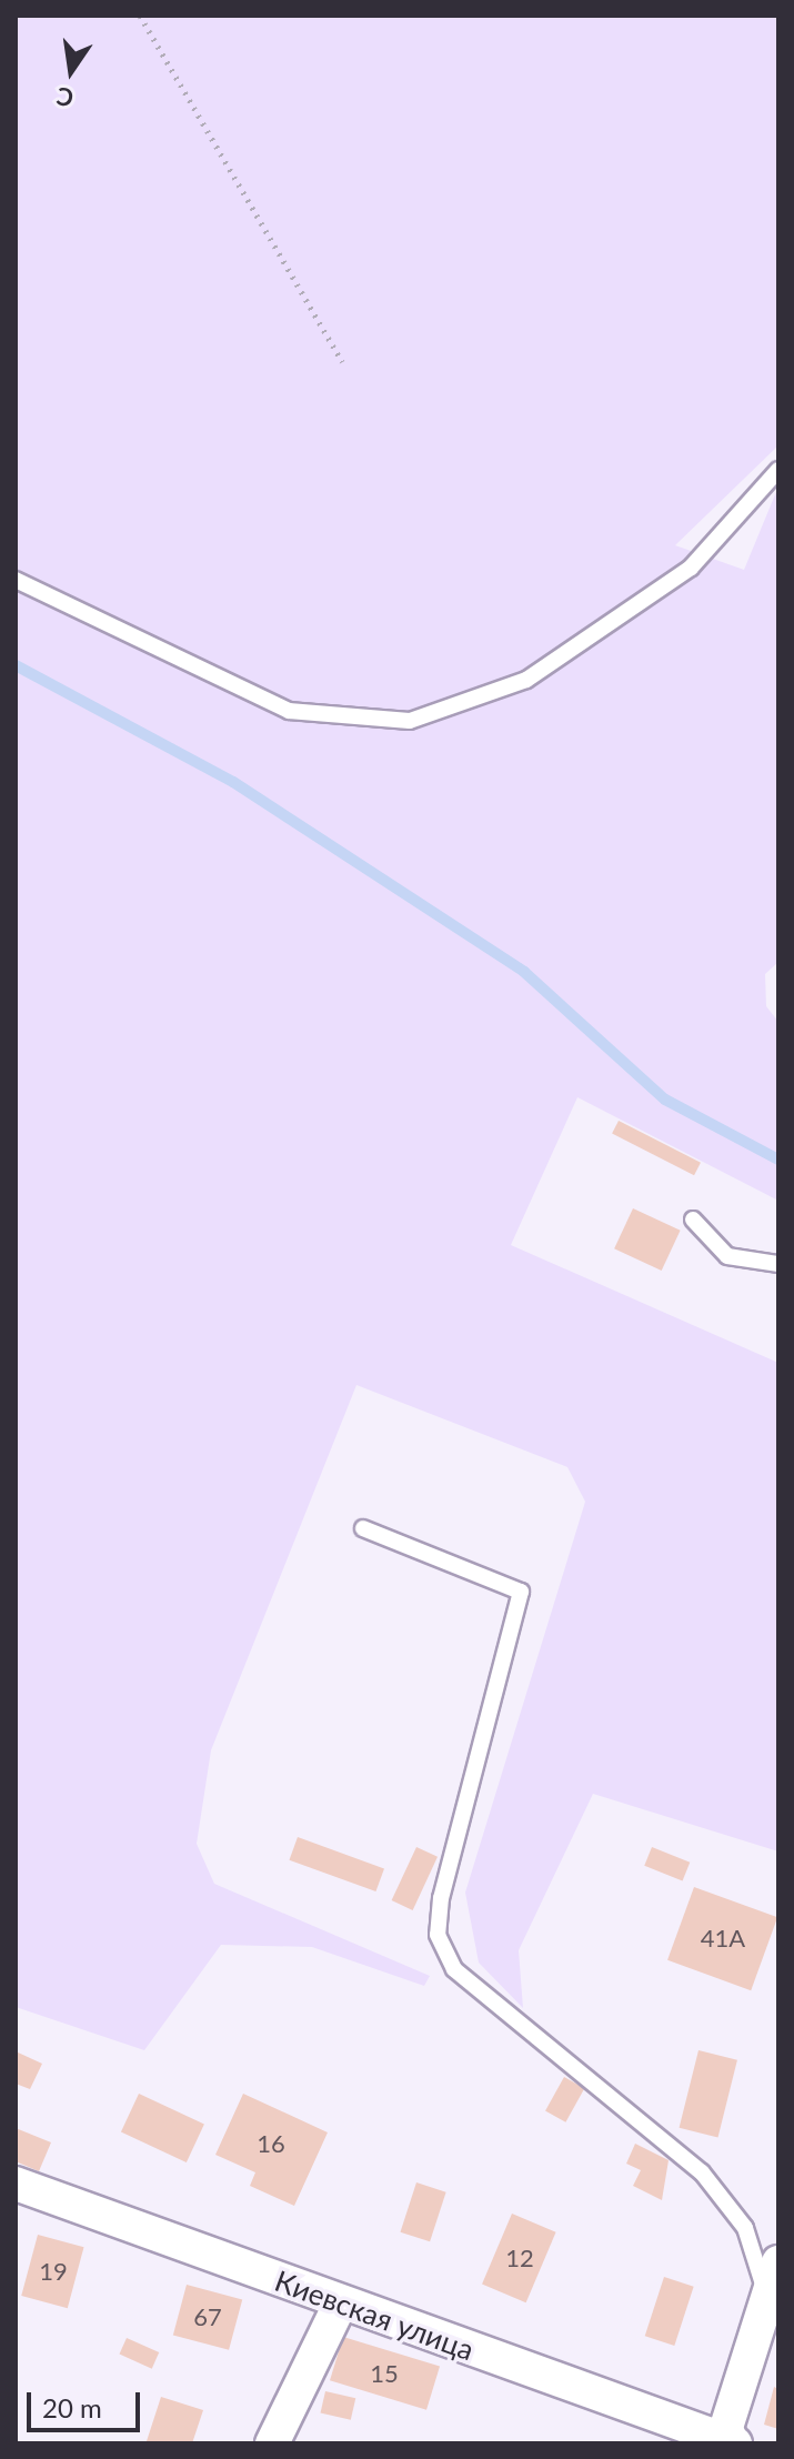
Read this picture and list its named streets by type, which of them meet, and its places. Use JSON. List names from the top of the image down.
{
  "streets": {
    "street": ["Киевская улица"]
  },
  "house_numbers": [
    "41А",
    "16",
    "12",
    "19",
    "67",
    "15"
  ],
  "scale_bar": "20 m",
  "north": "bottom"
}
